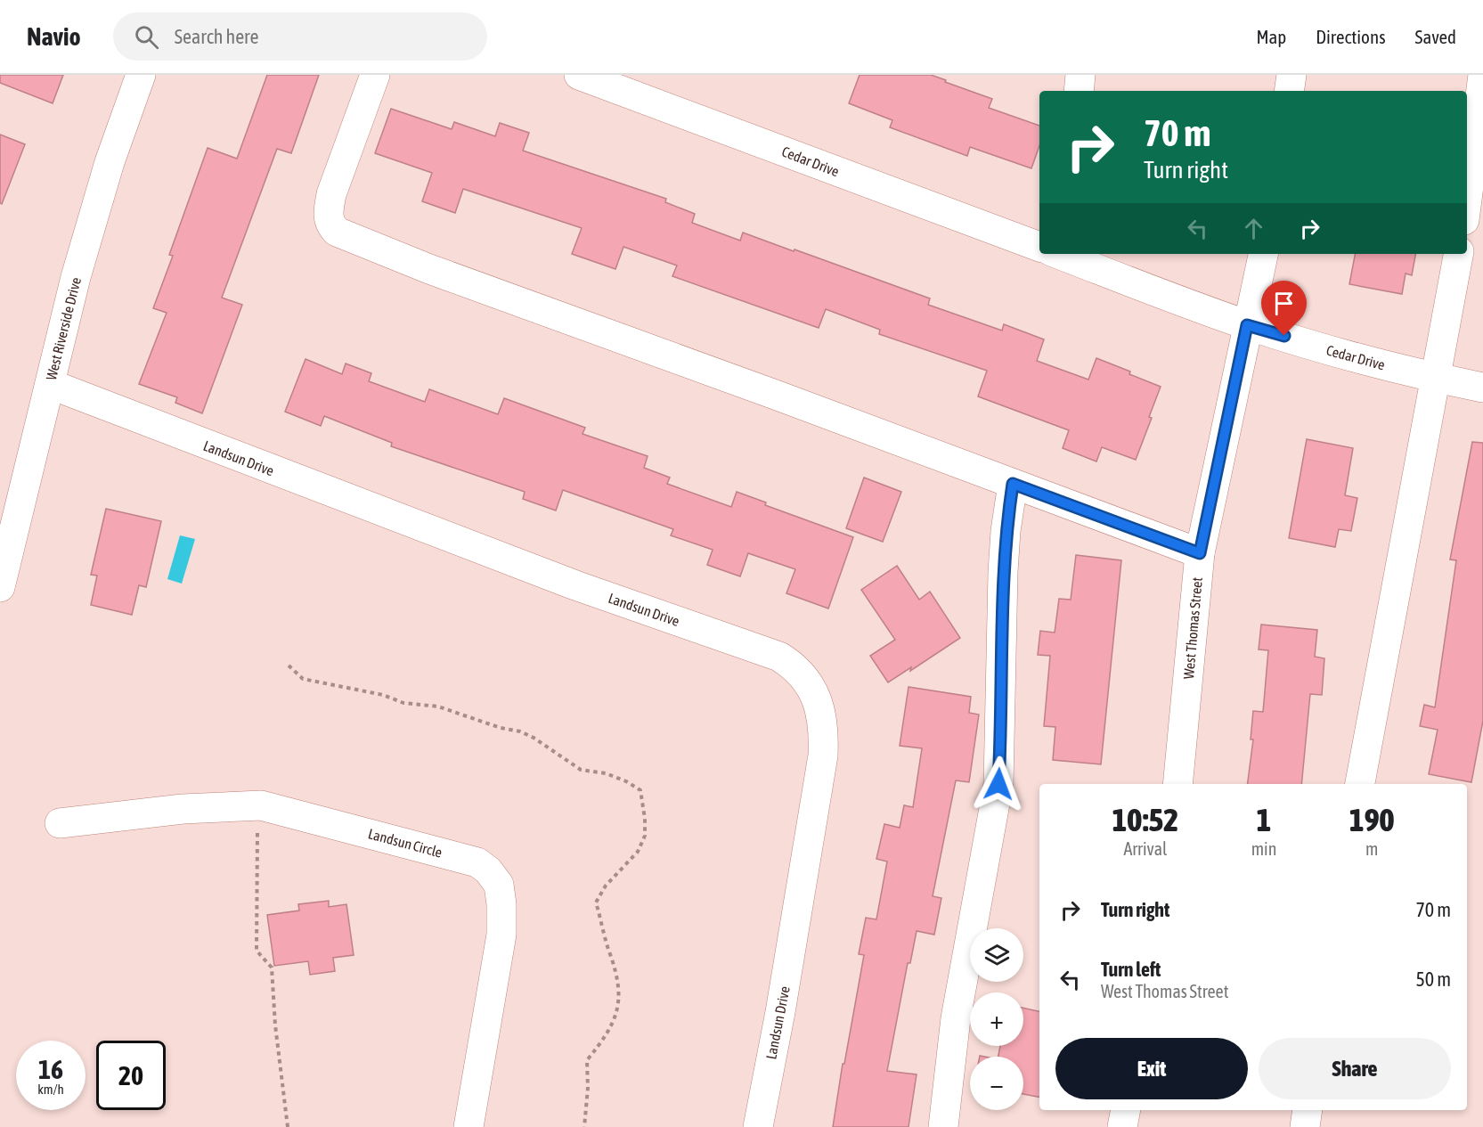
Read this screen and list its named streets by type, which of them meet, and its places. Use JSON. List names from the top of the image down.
{
  "streets": {
    "street": [
      "Cedar Drive",
      "West Riverside Drive",
      "Landsun Drive",
      "West Thomas Street",
      "Landsun Circle"
    ]
  },
  "crossings": [
    ["Cedar Drive", "West Thomas Street"],
    ["West Riverside Drive", "Landsun Drive"]
  ],
  "page": {
    "header": "Navio",
    "search": "Search here",
    "nav": ["Map", "Directions", "Saved"],
    "turn": ["70 m", "Turn right"],
    "eta": [
      "10:52",
      "Arrival",
      "1",
      "min",
      "190",
      "m"
    ],
    "list": [
      {
        "name": "Turn right",
        "value": "70 m"
      },
      {
        "name": "Turn left",
        "note": "West Thomas Street",
        "value": "50 m"
      }
    ],
    "map_buttons": ["+", "−"],
    "buttons": ["Exit", "Share"],
    "speed": "16 km/h",
    "limit": "20"
  }
}
